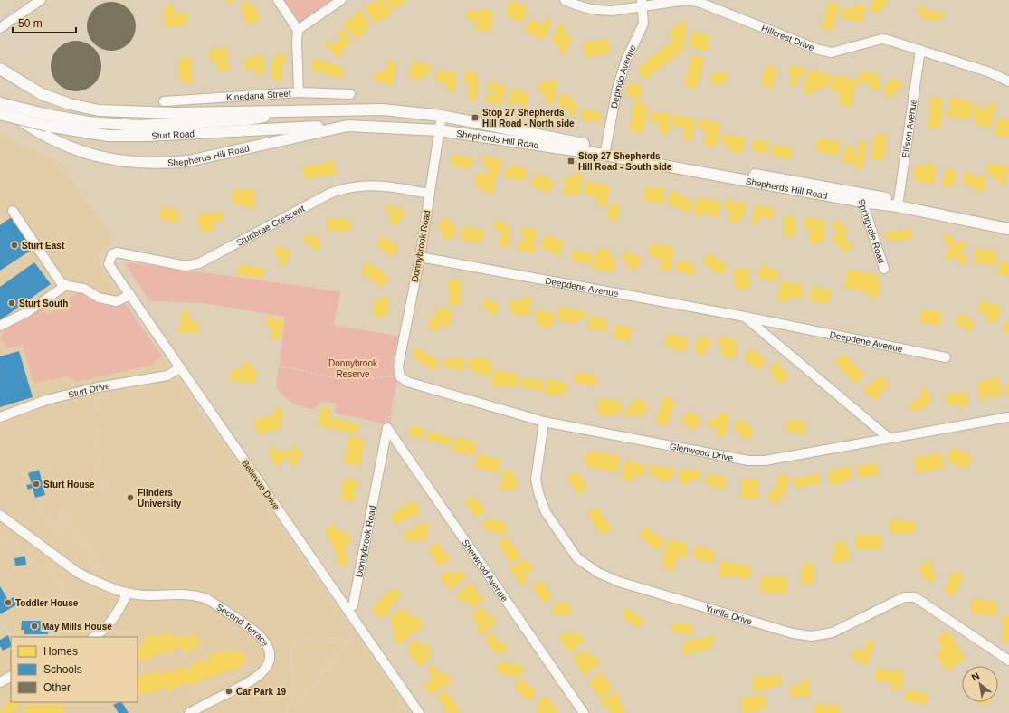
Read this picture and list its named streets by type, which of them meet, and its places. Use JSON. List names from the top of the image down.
{
  "streets": {
    "main road": ["Sturt Road", "Shepherds Hill Road"],
    "street": [
      "Hillcrest Drive",
      "Depindo Avenue",
      "Kinedana Street",
      "Ellison Avenue",
      "Sturtbrae Crescent",
      "Springvale Road",
      "Donnybrook Road",
      "Deepdene Avenue",
      "Sturt Drive",
      "Glenwood Drive",
      "Bellevue Drive",
      "Sherwood Avenue",
      "Yurilla Drive",
      "Second Terrace"
    ]
  },
  "crossings": [
    ["Hillcrest Drive", "Depindo Avenue"],
    ["Hillcrest Drive", "Ellison Avenue"],
    ["Depindo Avenue", "Shepherds Hill Road"],
    ["Ellison Avenue", "Shepherds Hill Road"],
    ["Sturt Road", "Shepherds Hill Road"],
    ["Shepherds Hill Road", "Springvale Road"],
    ["Shepherds Hill Road", "Donnybrook Road"],
    ["Sturtbrae Crescent", "Donnybrook Road"],
    ["Sturtbrae Crescent", "Bellevue Drive"],
    ["Donnybrook Road", "Deepdene Avenue"],
    ["Donnybrook Road", "Glenwood Drive"],
    ["Donnybrook Road", "Bellevue Drive"],
    ["Donnybrook Road", "Sherwood Avenue"],
    ["Deepdene Avenue", "Glenwood Drive"],
    ["Sturt Drive", "Bellevue Drive"],
    ["Glenwood Drive", "Yurilla Drive"]
  ],
  "parks": ["Donnybrook Reserve"],
  "places": {
    "transit": ["Stop 27 Shepherds Hill Road - North side", "Stop 27 Shepherds Hill Road - South side"],
    "other": [
      "Sturt East",
      "Sturt South",
      "Sturt House",
      "Flinders University",
      "Toddler House",
      "May Mills House",
      "Car Park 19"
    ]
  },
  "legend": ["Homes", "Schools", "Other"],
  "scale_bar": "50 m",
  "north": "top left"
}
